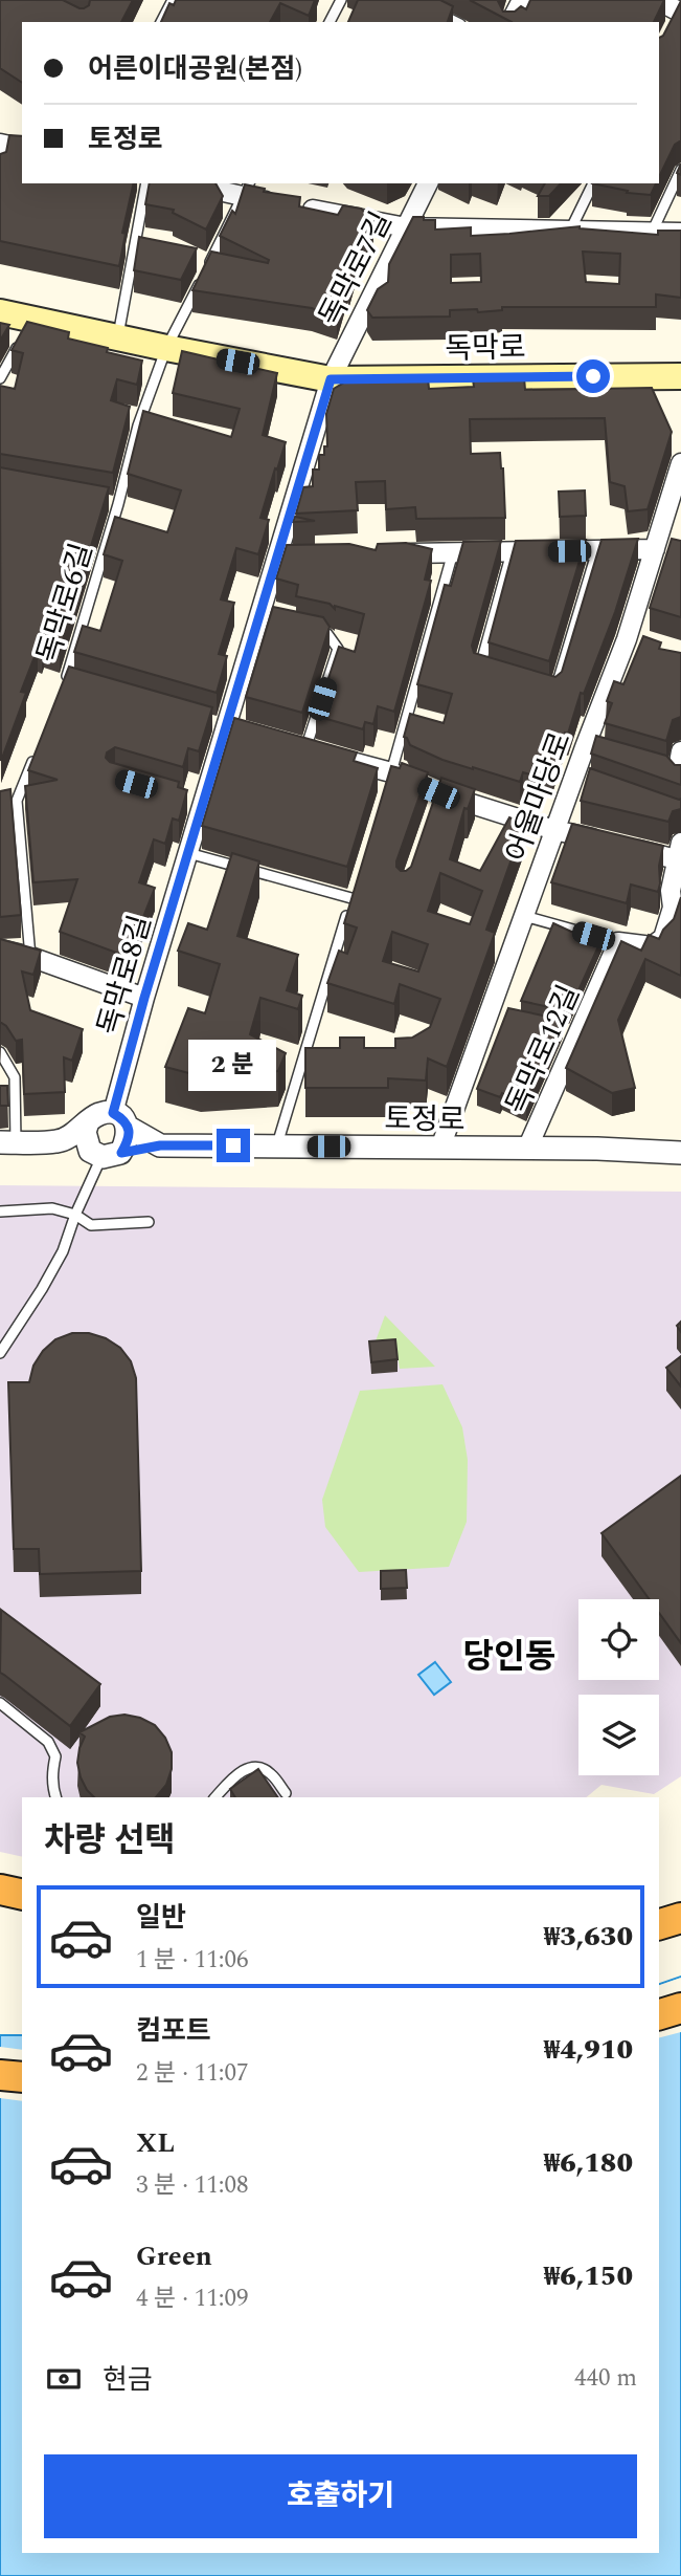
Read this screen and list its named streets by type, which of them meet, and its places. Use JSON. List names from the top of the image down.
{
  "streets": {
    "main road": ["독막로"],
    "street": [
      "독막로7길",
      "어울마당로",
      "독막로8길",
      "독막로12길",
      "토정로"
    ],
    "lane": ["독막로6길"]
  },
  "crossings": [
    ["독막로7길", "독막로"],
    ["독막로7길", "독막로8길"],
    ["독막로", "독막로6길"],
    ["독막로", "독막로8길"],
    ["어울마당로", "토정로"],
    ["독막로8길", "토정로"],
    ["독막로12길", "토정로"]
  ],
  "districts": ["당인동"],
  "page": {
    "banner": ["어른이대공원(본점)", "토정로"],
    "bubble": "2 분",
    "heading": "차량 선택",
    "list": [
      {
        "name": "일반",
        "note": "1 분 · 11:06",
        "value": "₩3,630"
      },
      {
        "name": "컴포트",
        "note": "2 분 · 11:07",
        "value": "₩4,910"
      },
      {
        "name": "XL",
        "note": "3 분 · 11:08",
        "value": "₩6,180"
      },
      {
        "name": "Green",
        "note": "4 분 · 11:09",
        "value": "₩6,150"
      }
    ],
    "pay": ["현금", "440 m"],
    "buttons": "호출하기"
  }
}
